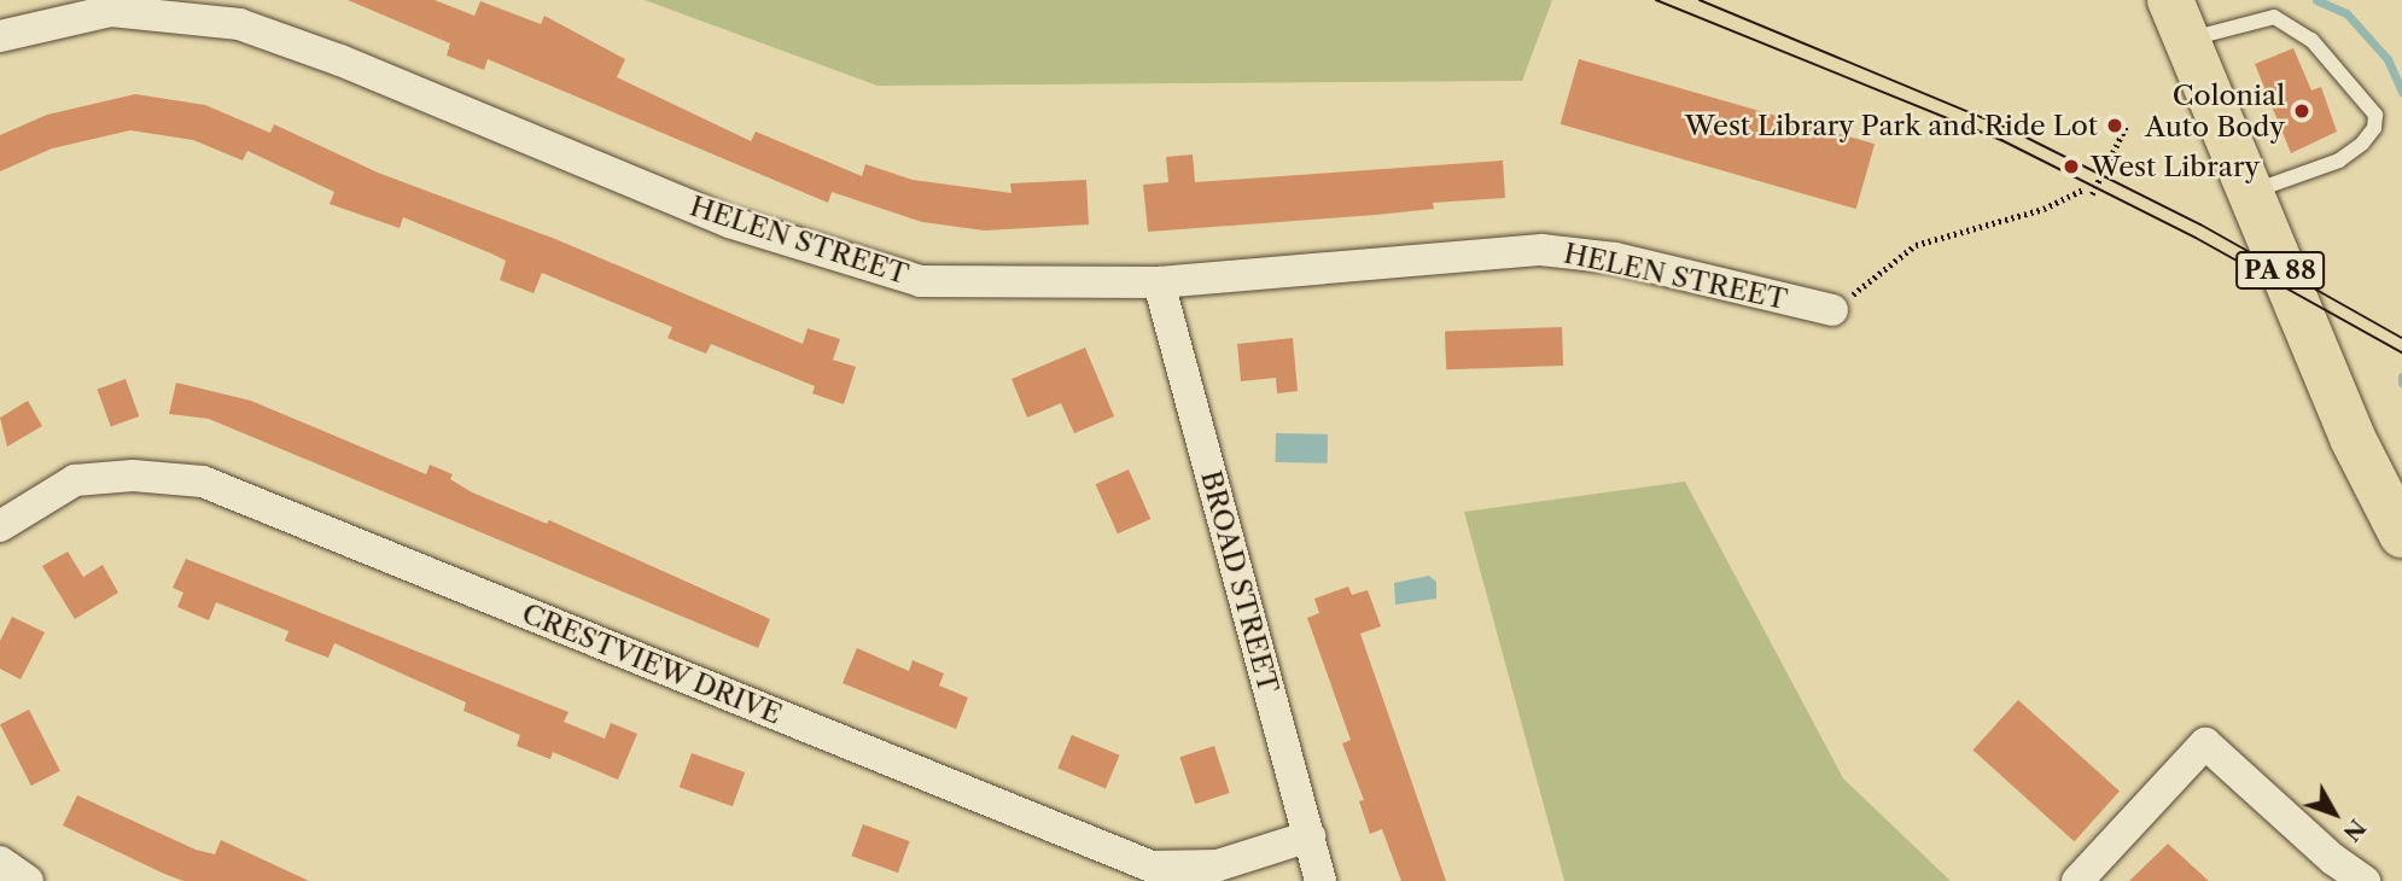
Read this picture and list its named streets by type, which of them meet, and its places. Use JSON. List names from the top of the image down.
{
  "streets": {
    "main road": ["PA 88"],
    "street": ["HELEN STREET", "BROAD STREET", "CRESTVIEW DRIVE"]
  },
  "crossings": [
    ["HELEN STREET", "BROAD STREET"],
    ["BROAD STREET", "CRESTVIEW DRIVE"]
  ],
  "places": ["Colonial Auto Body", "West Library Park and Ride Lot", "West Library"],
  "north": "bottom right"
}
